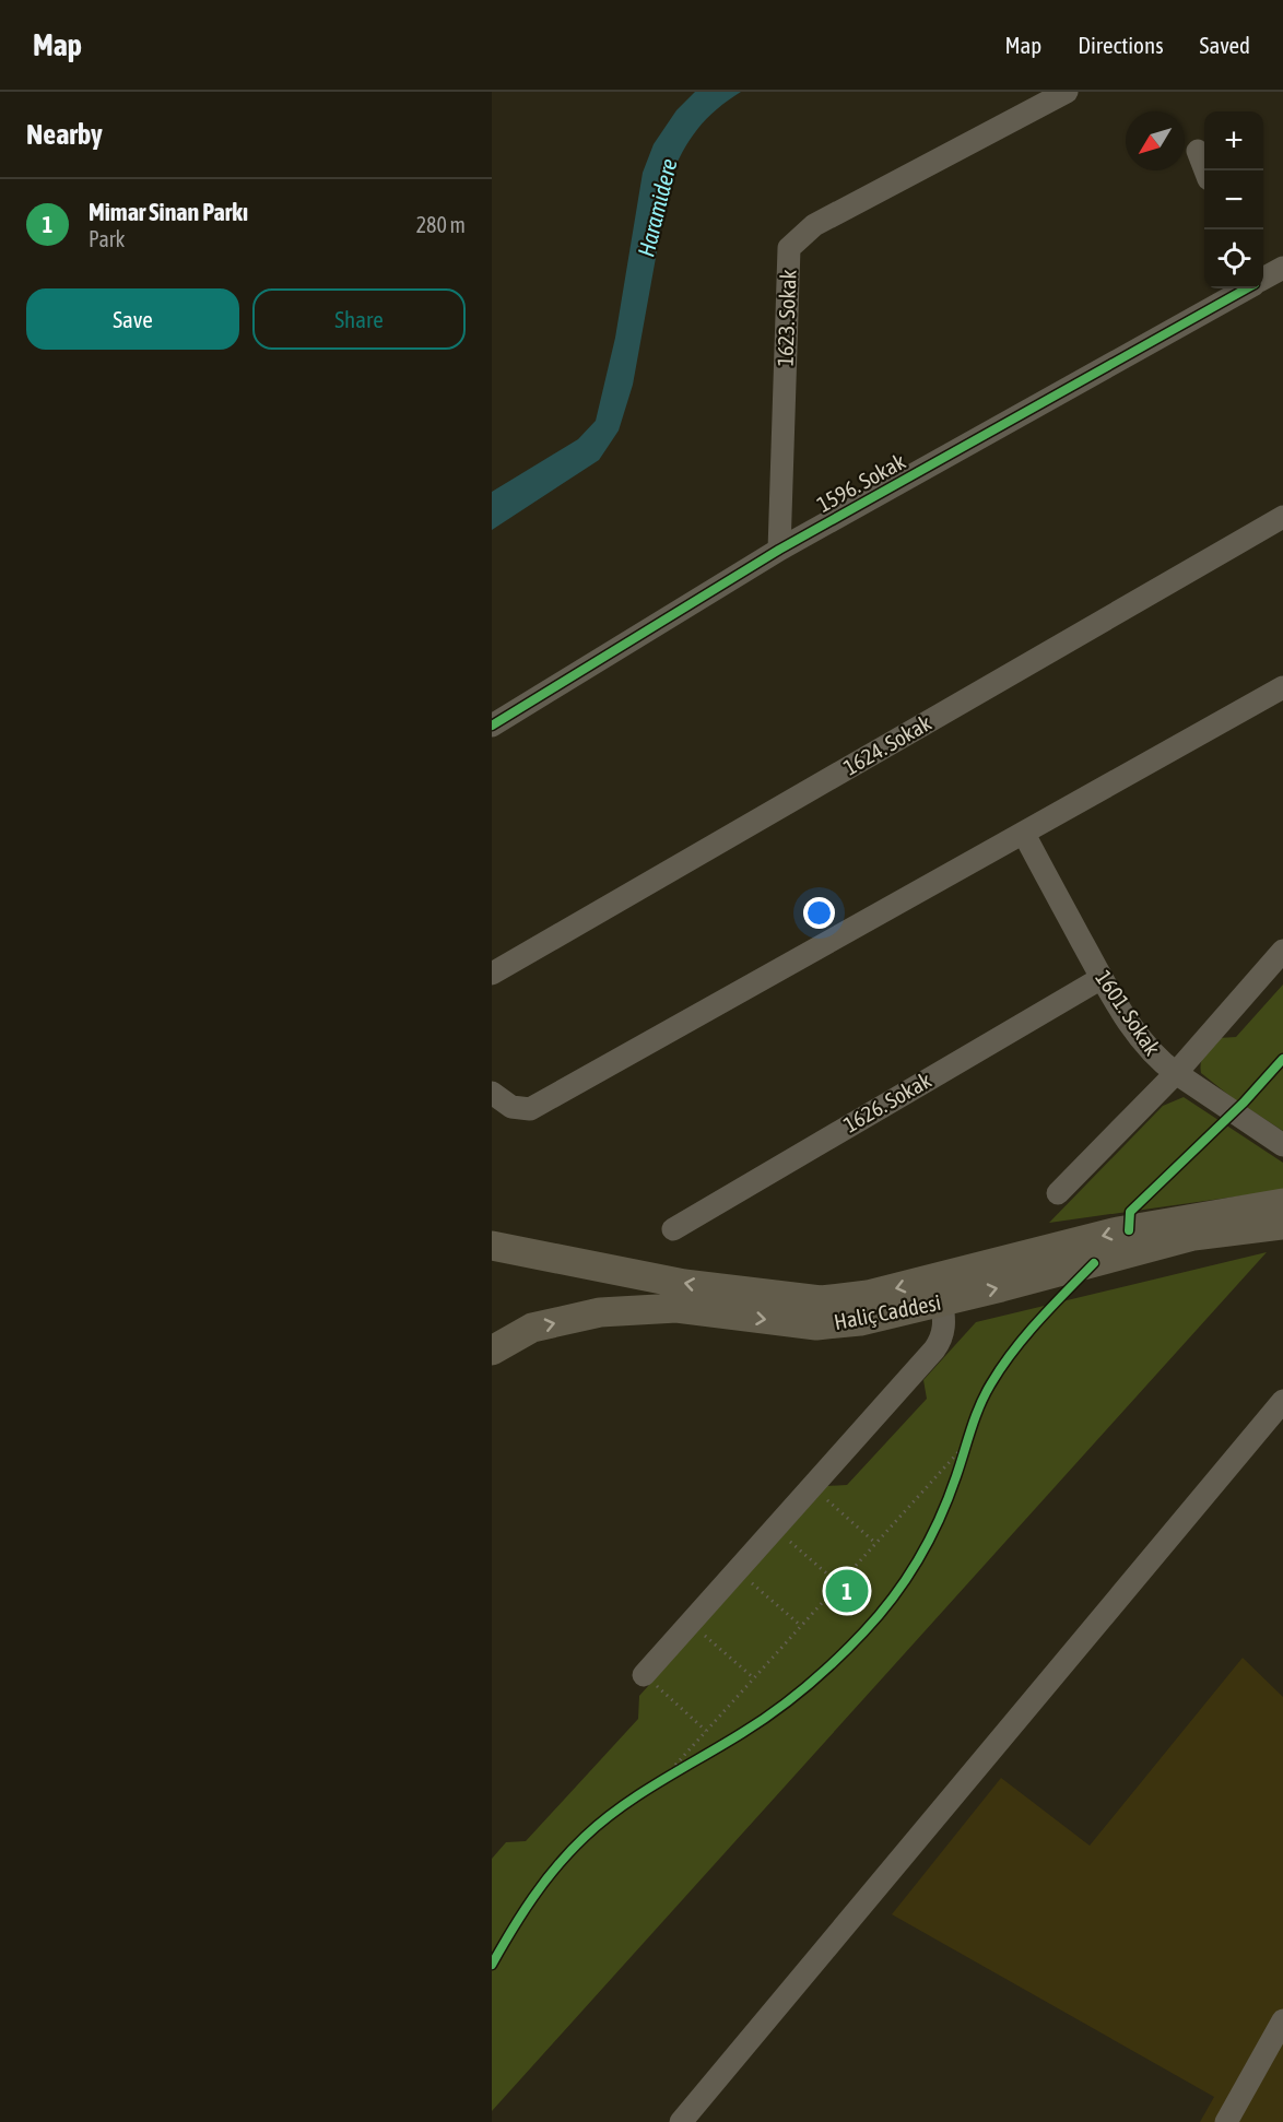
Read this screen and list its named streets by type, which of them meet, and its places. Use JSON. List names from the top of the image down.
{
  "streets": {
    "main road": ["Haliç Caddesi"],
    "street": [
      "1623. Sokak",
      "1596. Sokak",
      "1624. Sokak",
      "1601. Sokak",
      "1626. Sokak"
    ]
  },
  "crossings": [
    ["1623. Sokak", "1596. Sokak"],
    ["1601. Sokak", "1626. Sokak"]
  ],
  "water": ["Haramidere"],
  "north": "bottom left",
  "page": {
    "header": "Map",
    "nav": ["Map", "Directions", "Saved"],
    "heading": "Nearby",
    "map_buttons": ["+", "−"],
    "list": [
      {
        "mark": "1",
        "name": "Mimar Sinan Parkı",
        "note": "Park",
        "value": "280 m"
      }
    ],
    "buttons": ["Save", "Share"],
    "pins": "1"
  }
}
